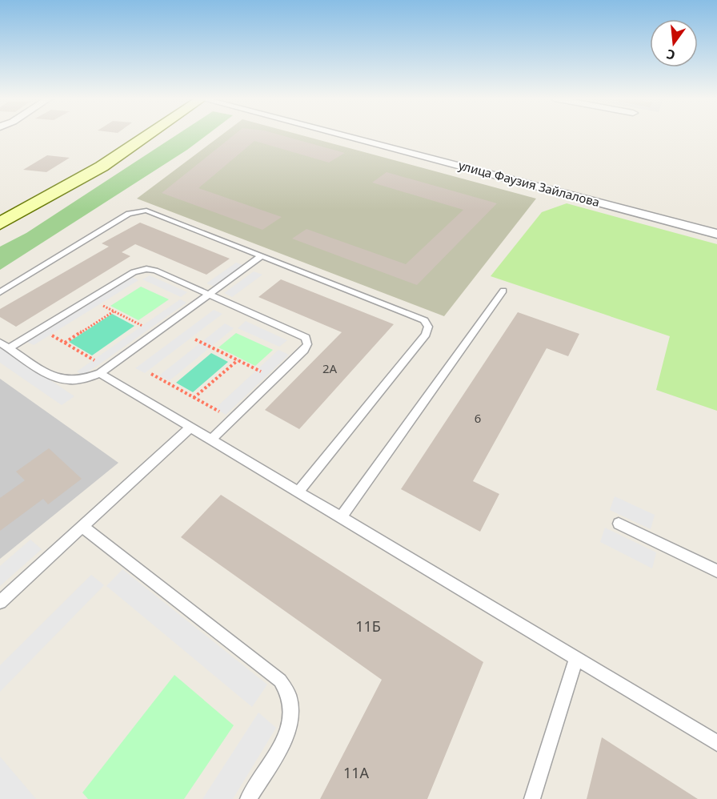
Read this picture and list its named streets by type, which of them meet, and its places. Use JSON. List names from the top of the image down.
{
  "streets": {
    "street": ["улица Фаузия Зайлалова"]
  },
  "house_numbers": [
    "2А",
    "6",
    "11Б",
    "11А"
  ],
  "north": "bottom"
}
